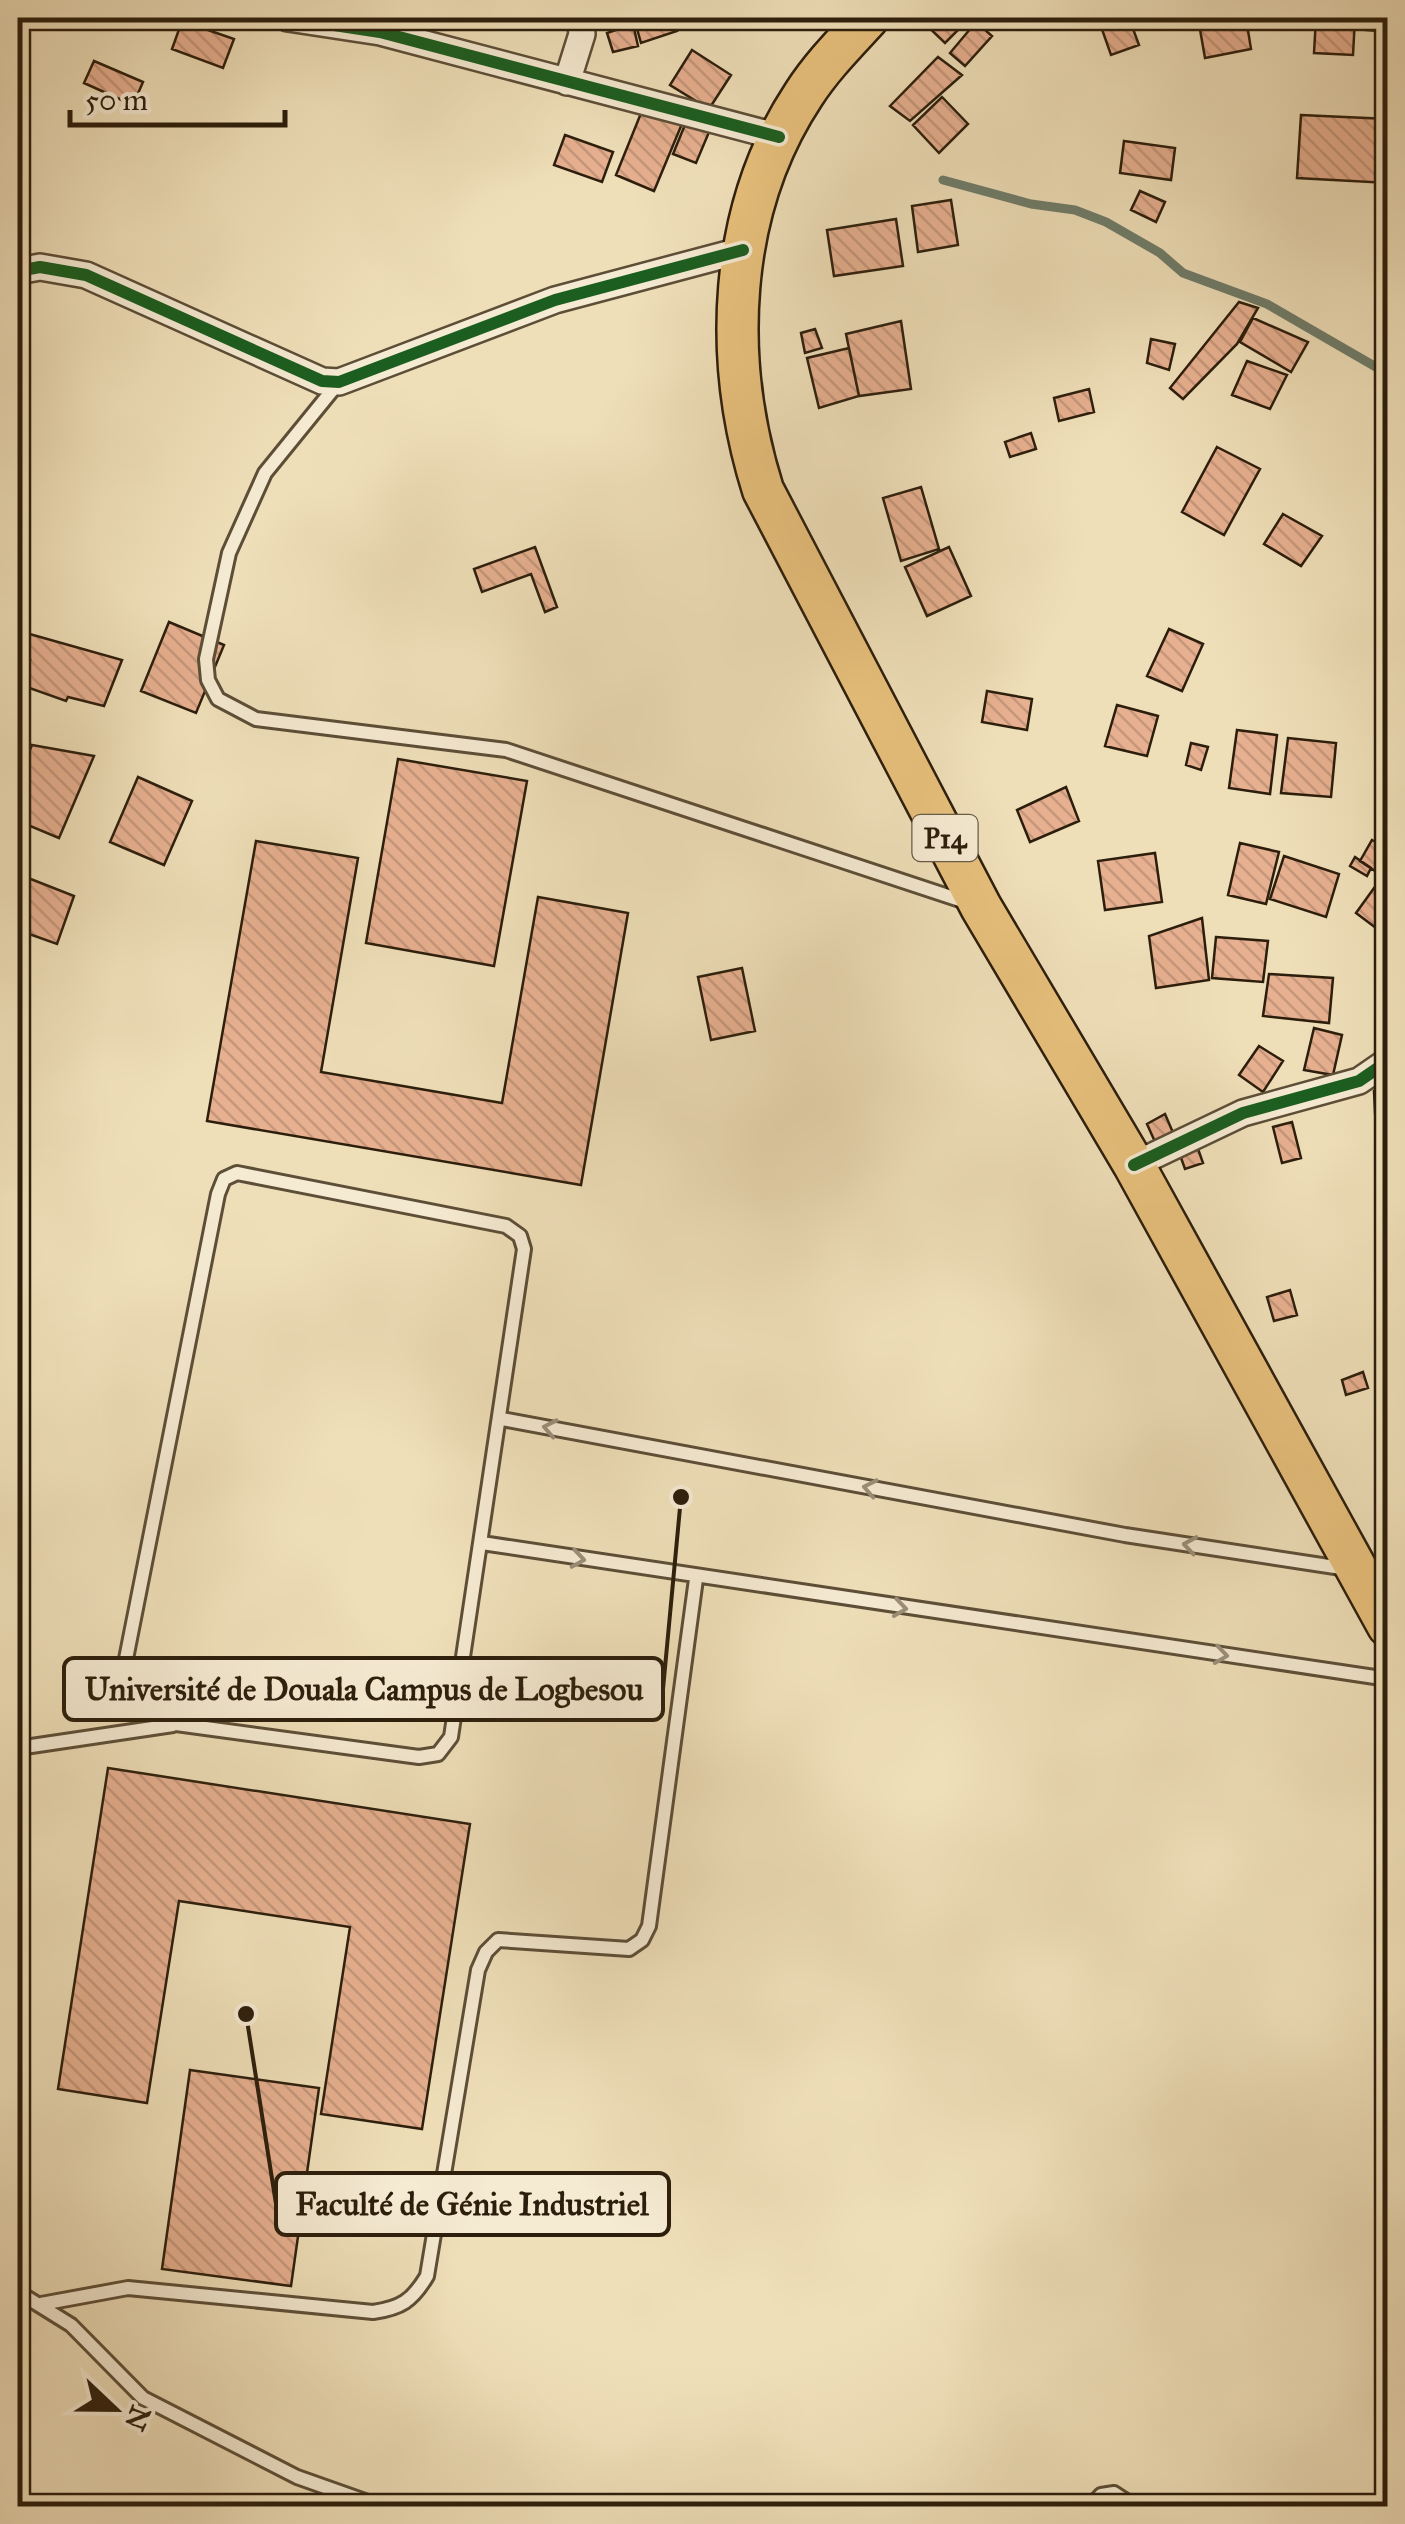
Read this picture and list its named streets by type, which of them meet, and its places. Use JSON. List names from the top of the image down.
{
  "streets": {
    "main road": ["P14"]
  },
  "places": ["Université de Douala Campus de Logbesou", "Faculté de Génie Industriel"],
  "scale_bar": "50 m",
  "north": "right"
}
